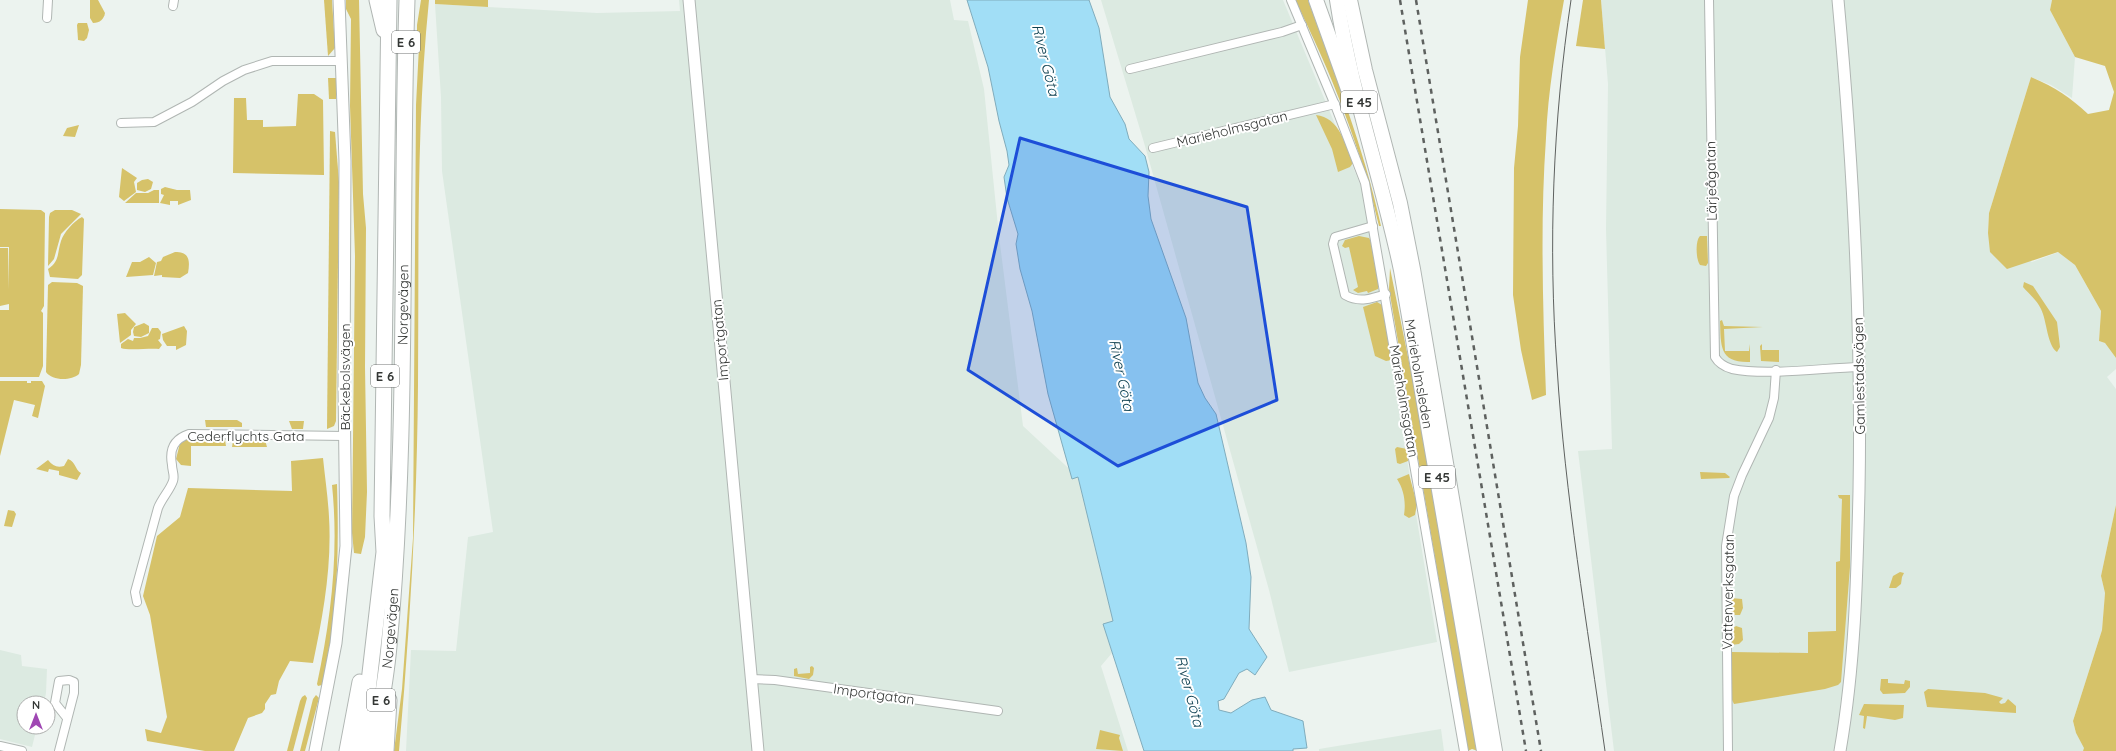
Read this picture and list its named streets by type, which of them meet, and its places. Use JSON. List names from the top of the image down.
{
  "streets": {
    "highway": [
      "E 6",
      "E 45",
      "Norgevägen",
      "Marieholmsleden"
    ],
    "street": [
      "Marieholmsgatan",
      "Lärjeågatan",
      "Importgatan",
      "Gamlestadsvägen",
      "Bäckebolsvägen",
      "Cederflychts Gata",
      "Vattenverksgatan"
    ]
  },
  "crossings": [
    ["Lärjeågatan", "Vattenverksgatan"],
    ["Bäckebolsvägen", "Cederflychts Gata"]
  ],
  "water": ["River Göta"],
  "north": "top"
}
